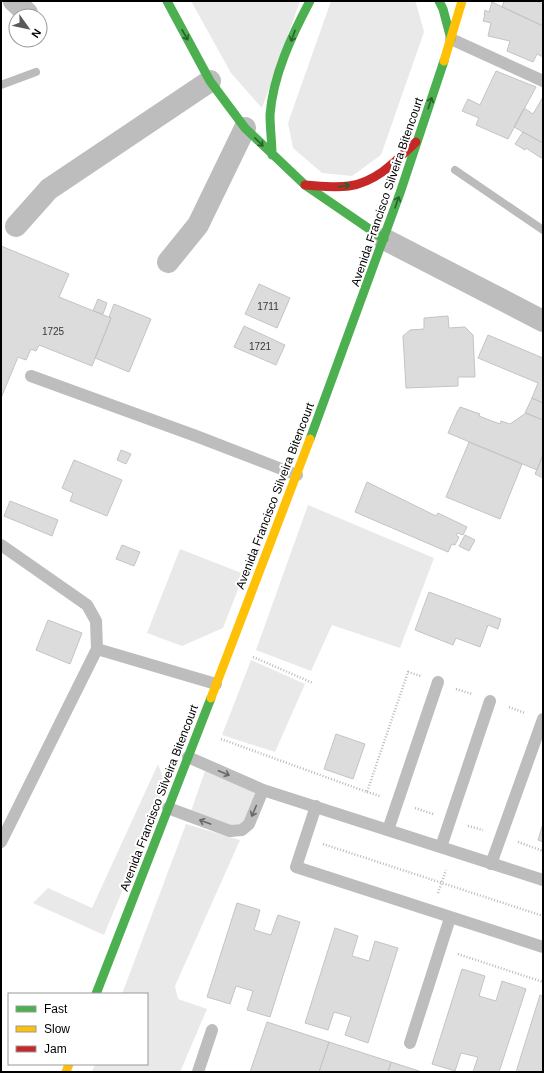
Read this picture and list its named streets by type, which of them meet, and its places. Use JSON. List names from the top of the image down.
{
  "streets": {
    "main road": ["Avenida Francisco Silveira Bitencourt"]
  },
  "house_numbers": ["1711", "1725", "1721"],
  "legend": ["Fast", "Slow", "Jam"],
  "north": "bottom right"
}
